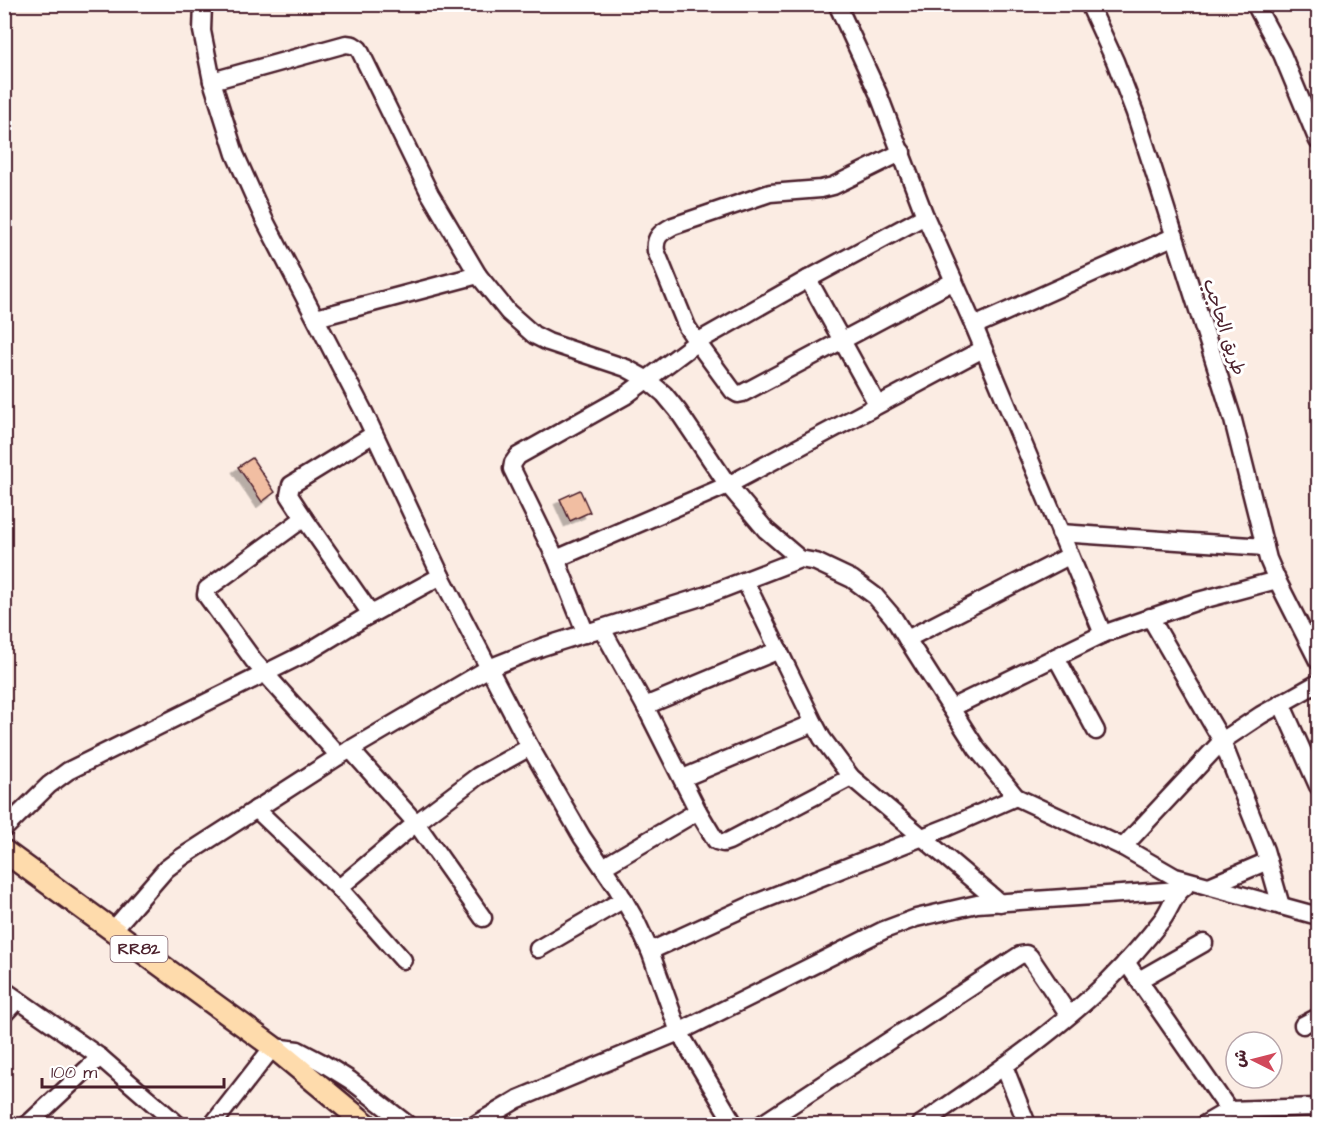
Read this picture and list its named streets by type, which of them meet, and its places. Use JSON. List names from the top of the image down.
{
  "streets": {
    "main road": ["RR82"],
    "street": ["طريق الحاجب"]
  },
  "scale_bar": "100 m",
  "north": "left"
}
